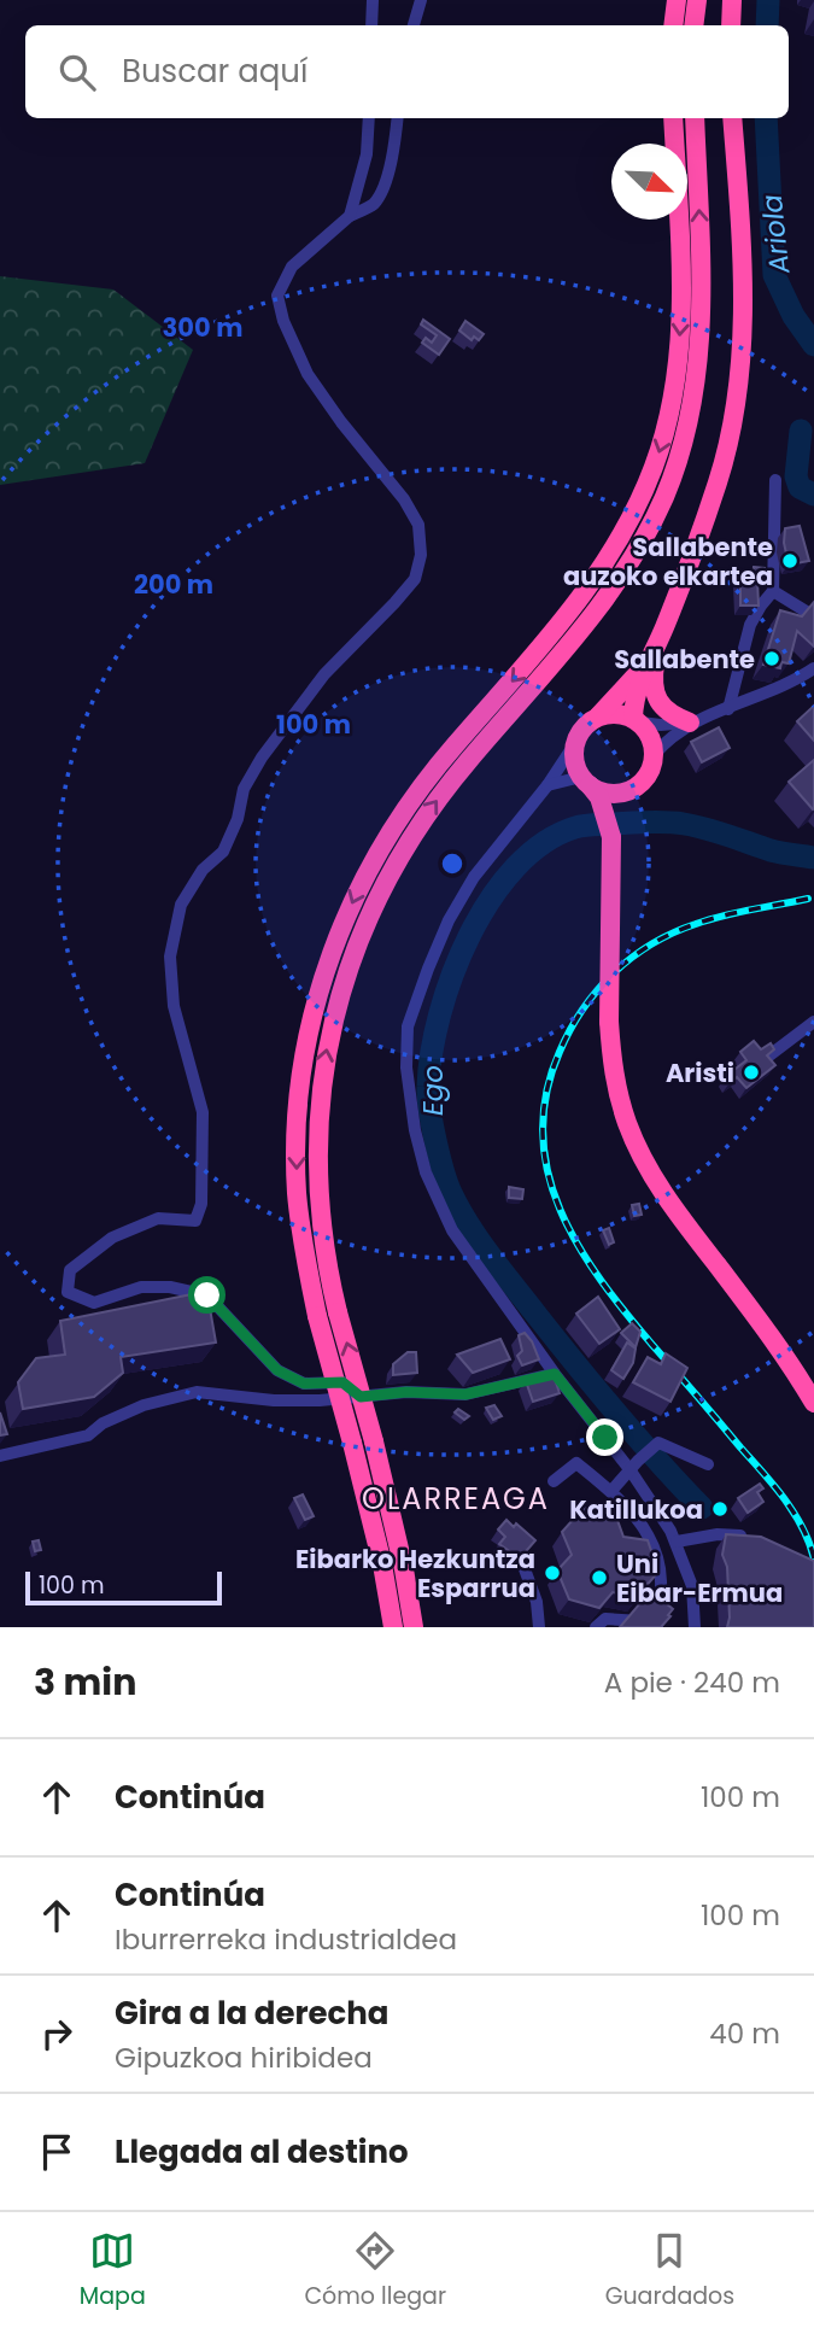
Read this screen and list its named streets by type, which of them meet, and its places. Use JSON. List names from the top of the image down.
{
  "districts": ["OLARREAGA"],
  "water": ["Ariola", "Ego"],
  "places": [
    "Sallabente auzoko elkartea",
    "Sallabente",
    "Aristi",
    "Katillukoa",
    "Eibarko Hezkuntza Esparrua",
    "Uni Eibar-Ermua"
  ],
  "scale_bar": "100 m",
  "north": "bottom right",
  "page": {
    "search": "Buscar aquí",
    "scale": "100 m",
    "heading": ["3 min", "A pie · 240 m"],
    "list": [
      ["Continúa", "100 m"],
      ["Continúa", "Iburrerreka industrialdea", "100 m"],
      ["Gira a la derecha", "Gipuzkoa hiribidea", "40 m"],
      "Llegada al destino"
    ],
    "nav": ["Mapa", "Cómo llegar", "Guardados"]
  },
  "rings": ["300 m", "200 m", "100 m"]
}
